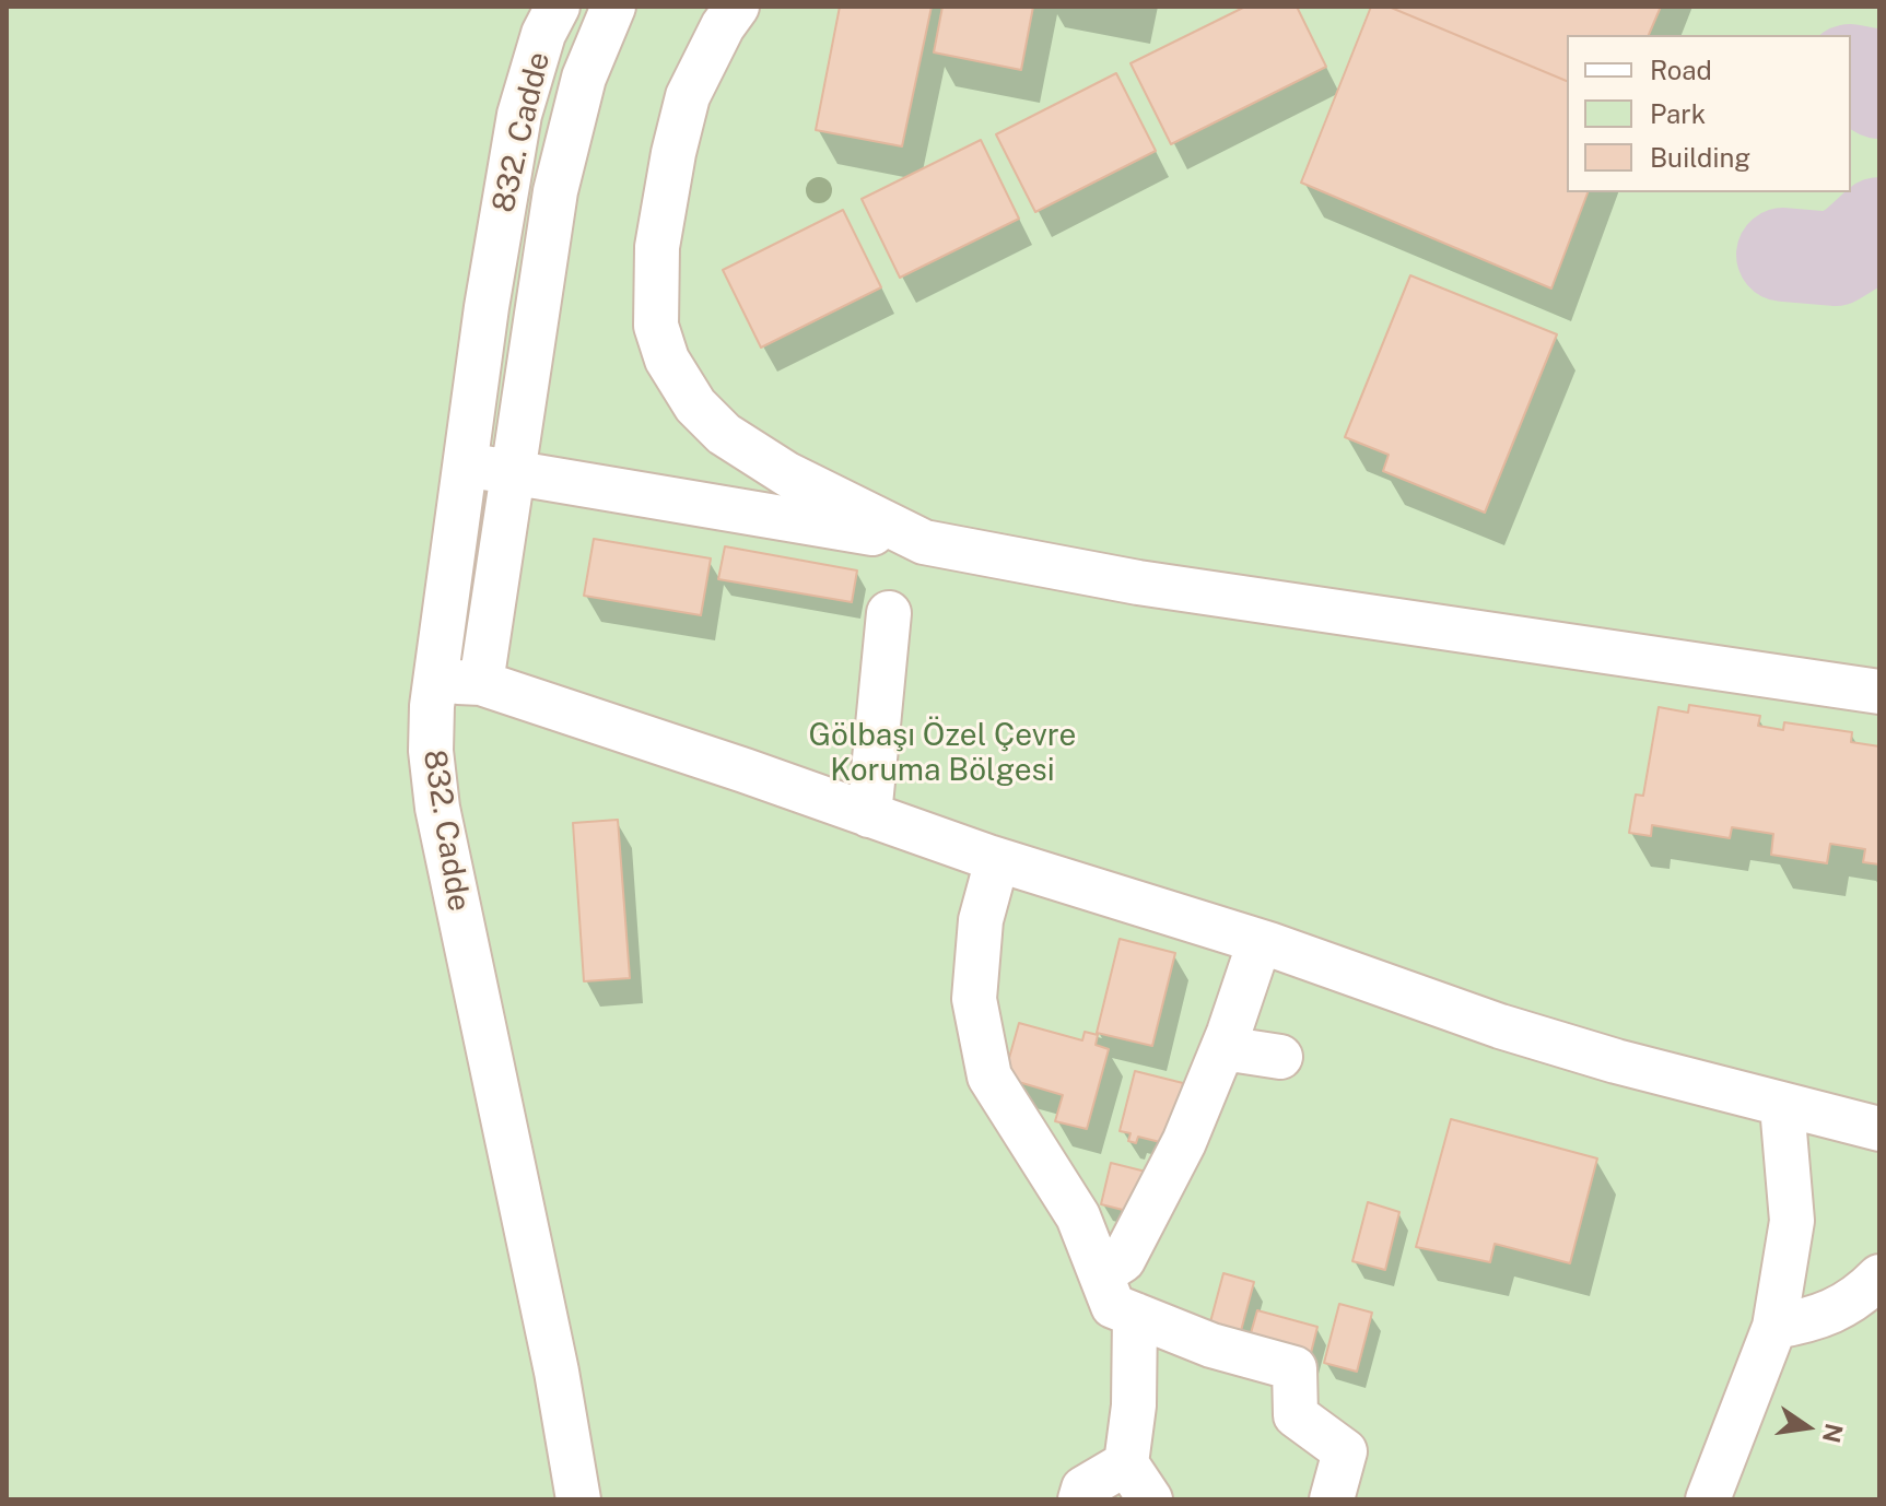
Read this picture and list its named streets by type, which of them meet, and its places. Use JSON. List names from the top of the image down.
{
  "streets": {
    "street": ["832. Cadde"]
  },
  "parks": ["Gölbaşı Özel Çevre Koruma Bölgesi"],
  "legend": ["Road", "Park", "Building"],
  "north": "right"
}
